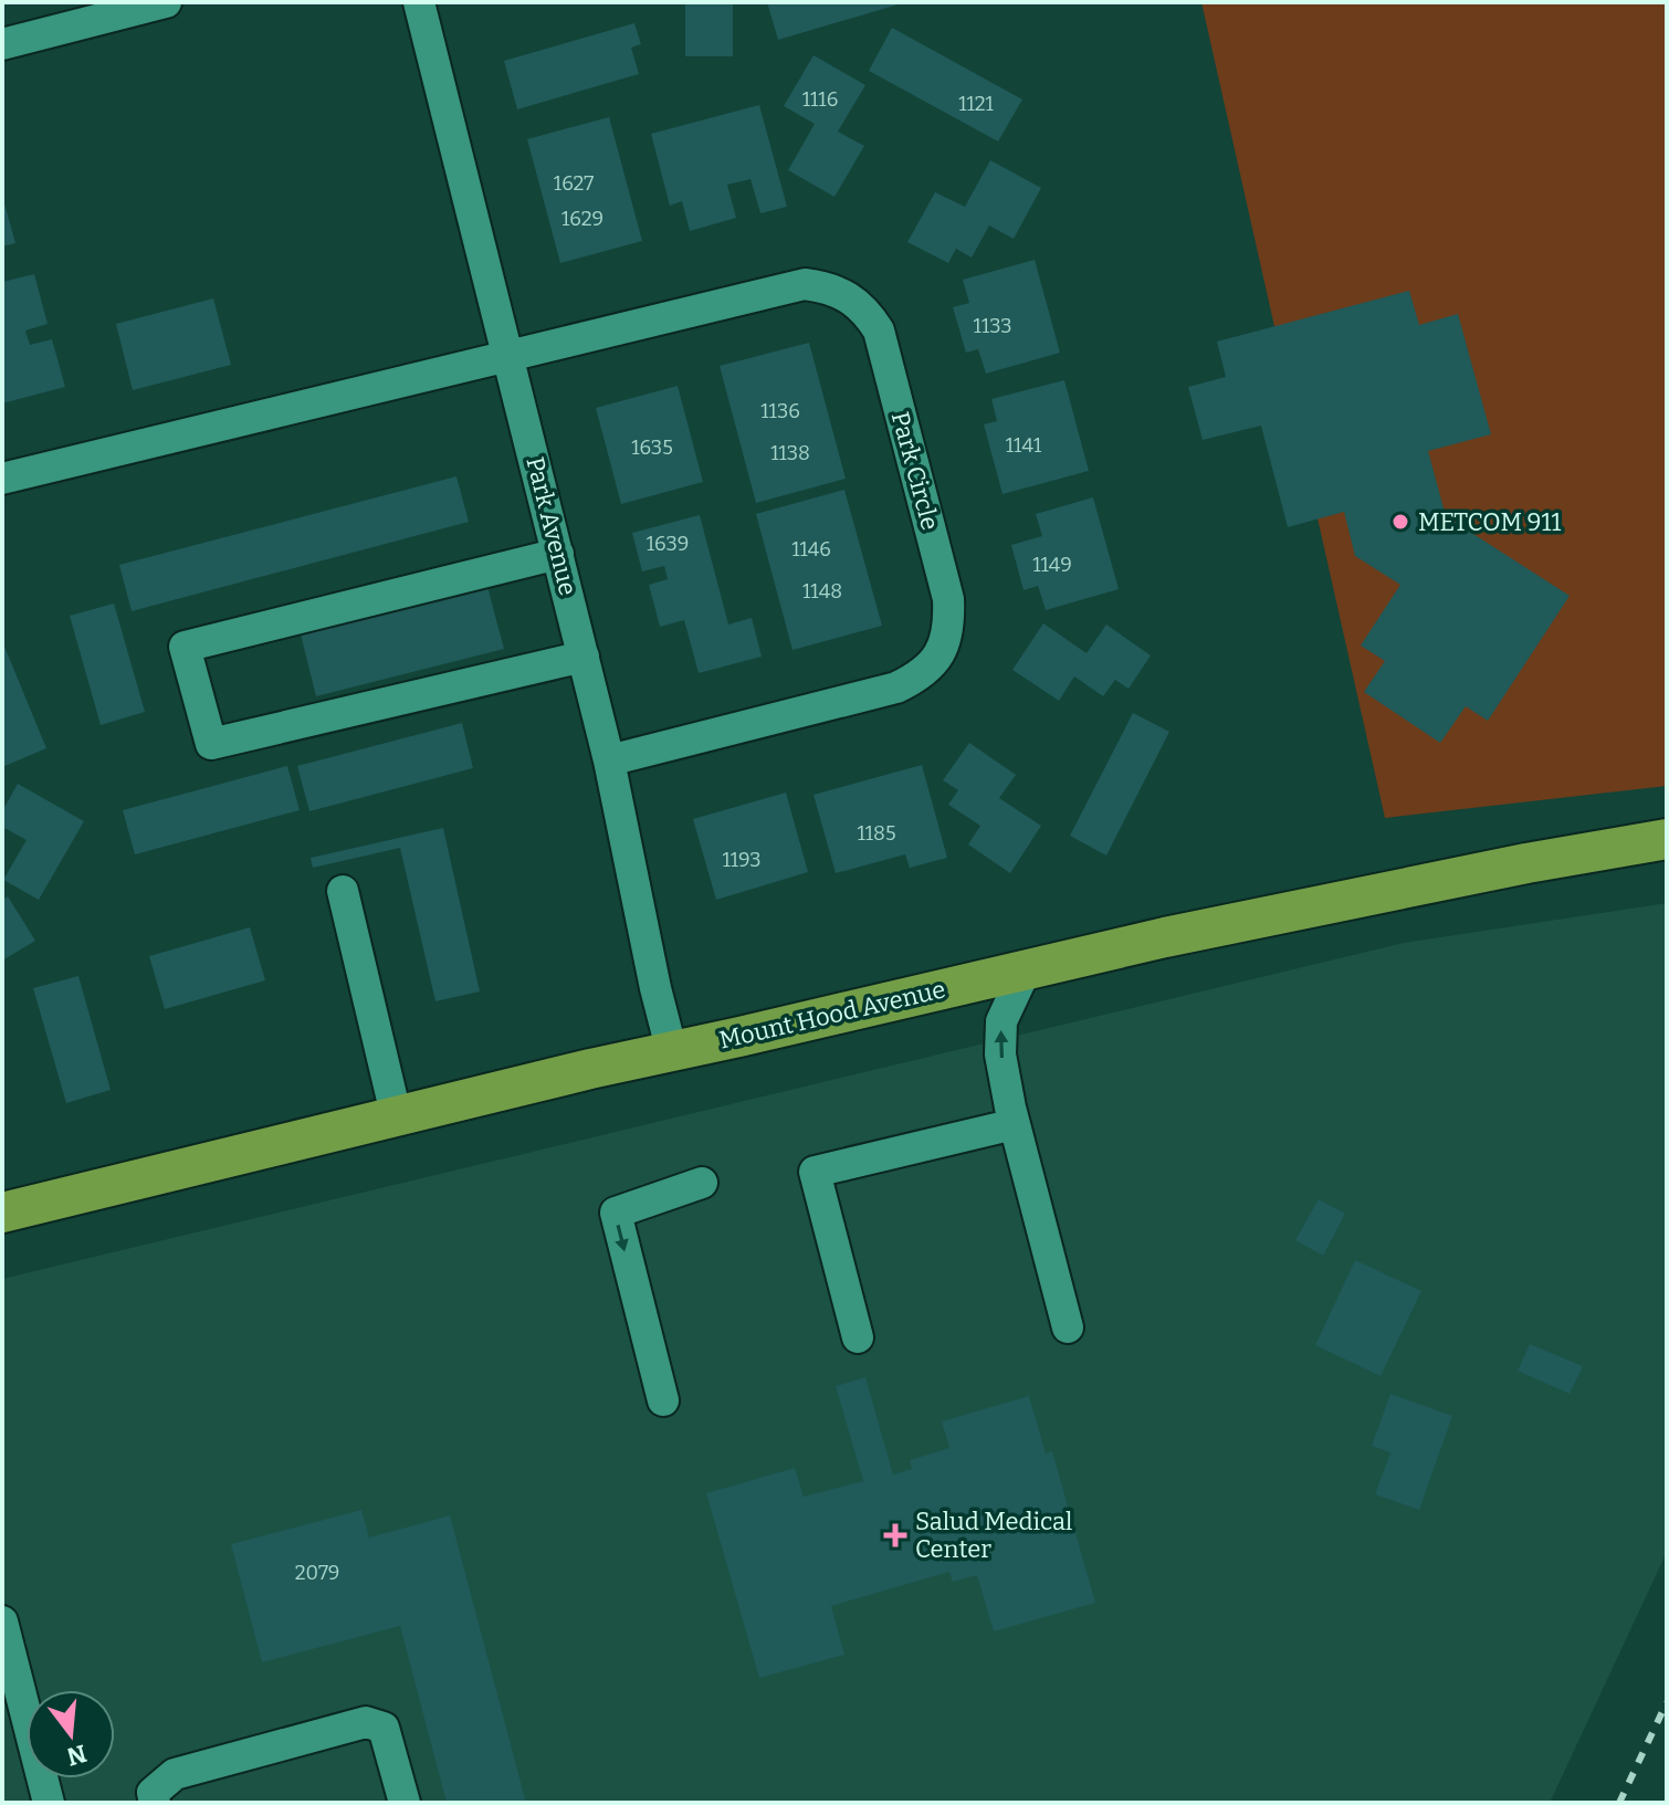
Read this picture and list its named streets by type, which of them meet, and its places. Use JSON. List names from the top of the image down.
{
  "streets": {
    "main road": ["Mount Hood Avenue"],
    "street": ["Park Circle", "Park Avenue"]
  },
  "crossings": [
    ["Park Circle", "Park Avenue"],
    ["Park Avenue", "Mount Hood Avenue"]
  ],
  "places": {
    "other": ["METCOM 911"],
    "health": ["Salud Medical Center"]
  },
  "house_numbers": [
    "1116",
    "1121",
    "1627",
    "1629",
    "1133",
    "1136",
    "1141",
    "1635",
    "1138",
    "1639",
    "1146",
    "1149",
    "1148",
    "1185",
    "1193",
    "2079"
  ],
  "north": "bottom"
}
